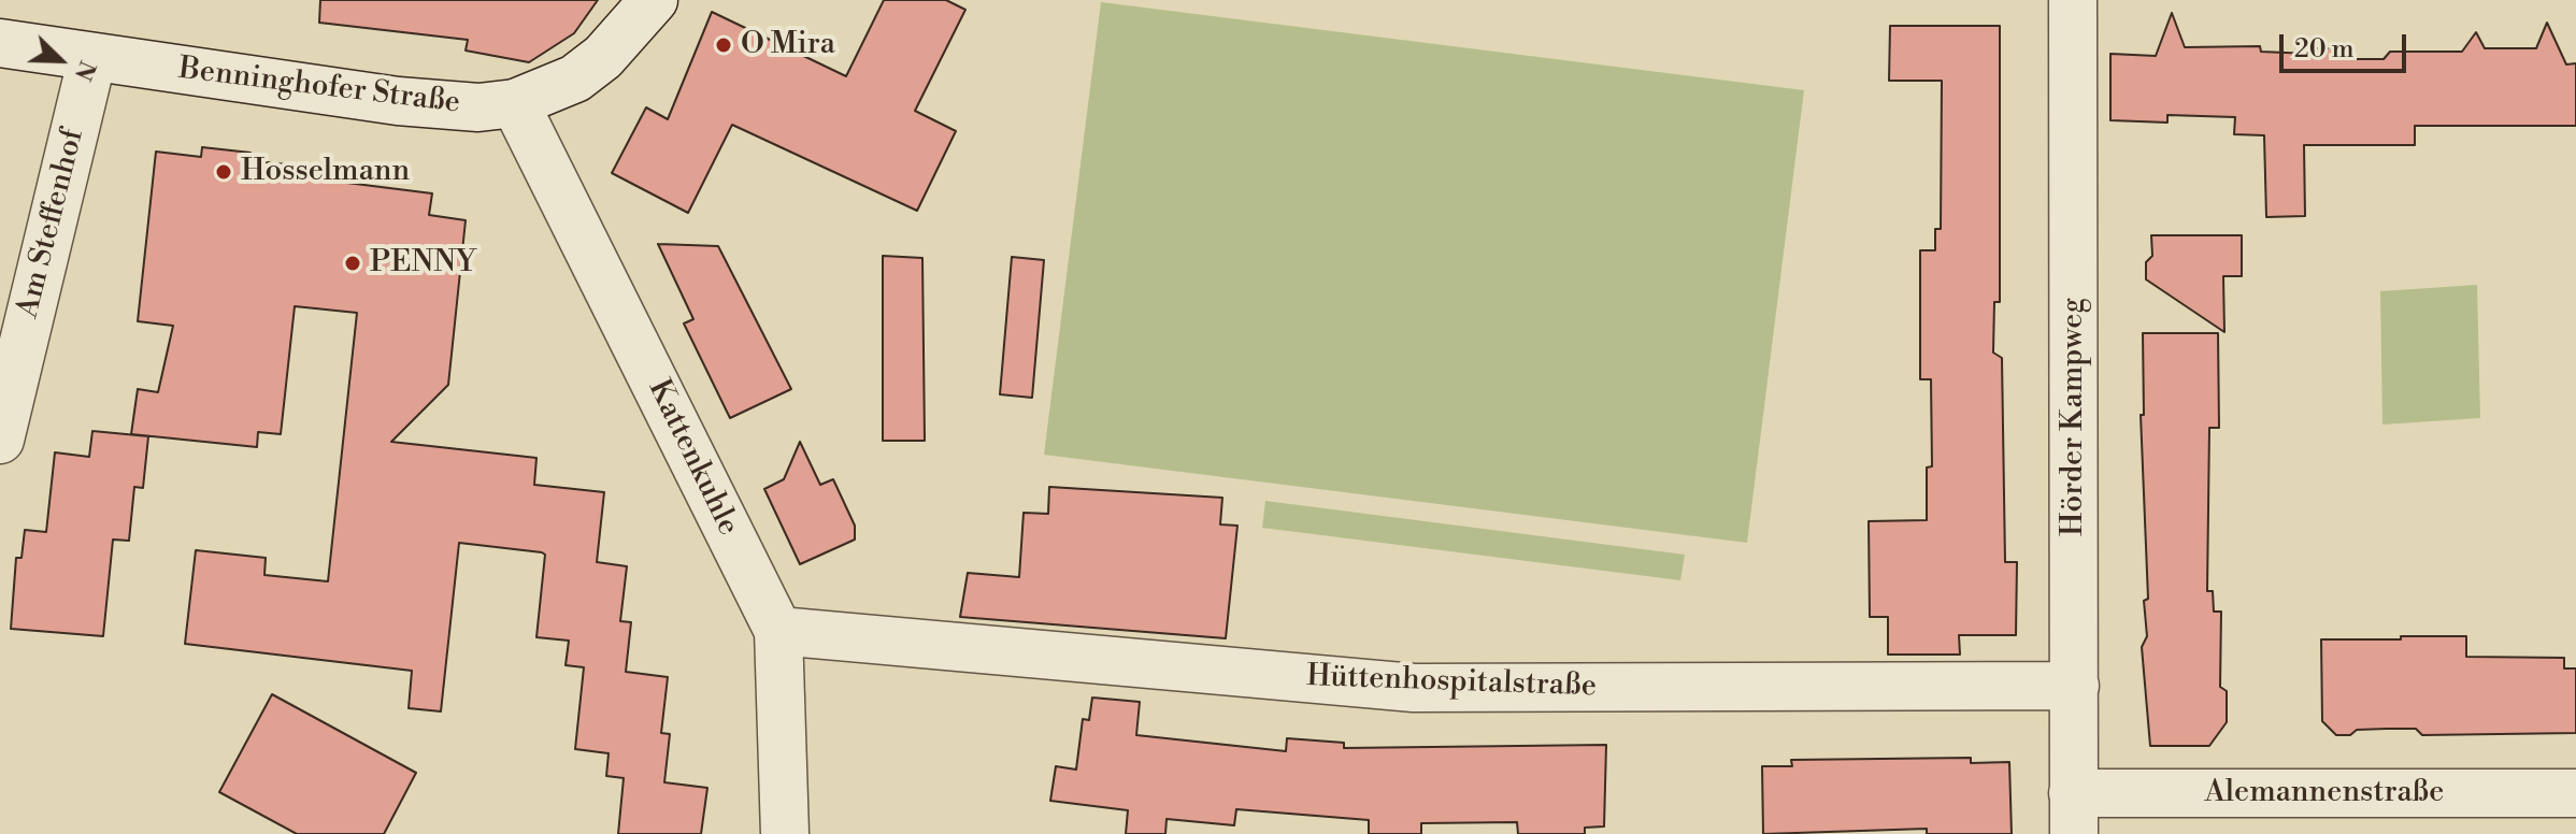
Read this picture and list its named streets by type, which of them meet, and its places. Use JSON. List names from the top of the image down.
{
  "streets": {
    "street": [
      "Benninghofer Straße",
      "Am Steffenhof",
      "Hörder Kampweg",
      "Kattenkuhle",
      "Hüttenhospitalstraße",
      "Alemannenstraße"
    ]
  },
  "crossings": [
    ["Benninghofer Straße", "Am Steffenhof"],
    ["Benninghofer Straße", "Kattenkuhle"],
    ["Hörder Kampweg", "Hüttenhospitalstraße"],
    ["Hörder Kampweg", "Alemannenstraße"],
    ["Kattenkuhle", "Hüttenhospitalstraße"]
  ],
  "places": ["O Mira", "Hosselmann", "PENNY"],
  "scale_bar": "20 m",
  "north": "bottom right"
}
